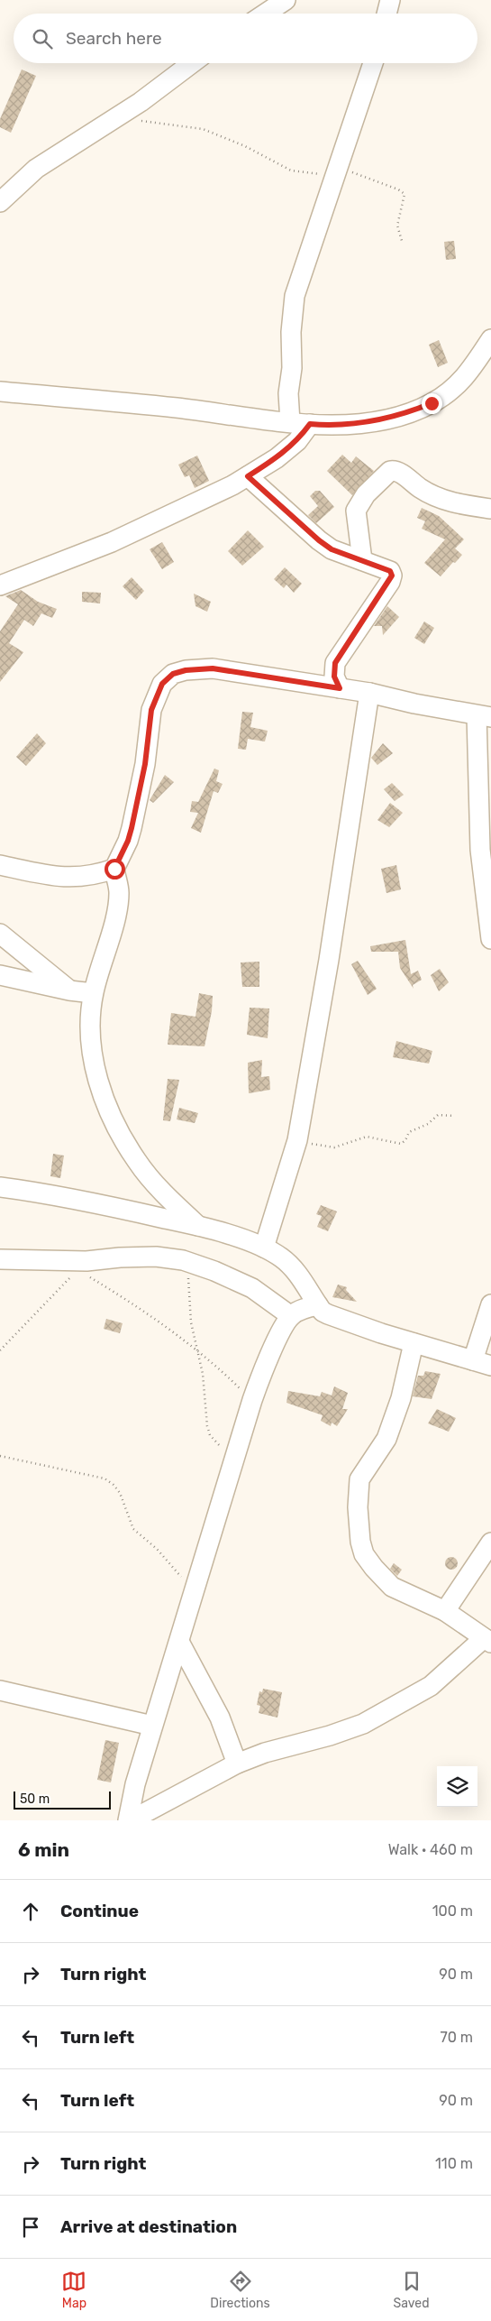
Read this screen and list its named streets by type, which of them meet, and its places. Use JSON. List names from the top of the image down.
{
  "scale_bar": "50 m",
  "page": {
    "search": "Search here",
    "scale": "50 m",
    "heading": ["6 min", "Walk · 460 m"],
    "list": [
      ["Continue", "100 m"],
      ["Turn right", "90 m"],
      ["Turn left", "70 m"],
      ["Turn left", "90 m"],
      ["Turn right", "110 m"],
      "Arrive at destination"
    ],
    "nav": ["Map", "Directions", "Saved"]
  }
}
